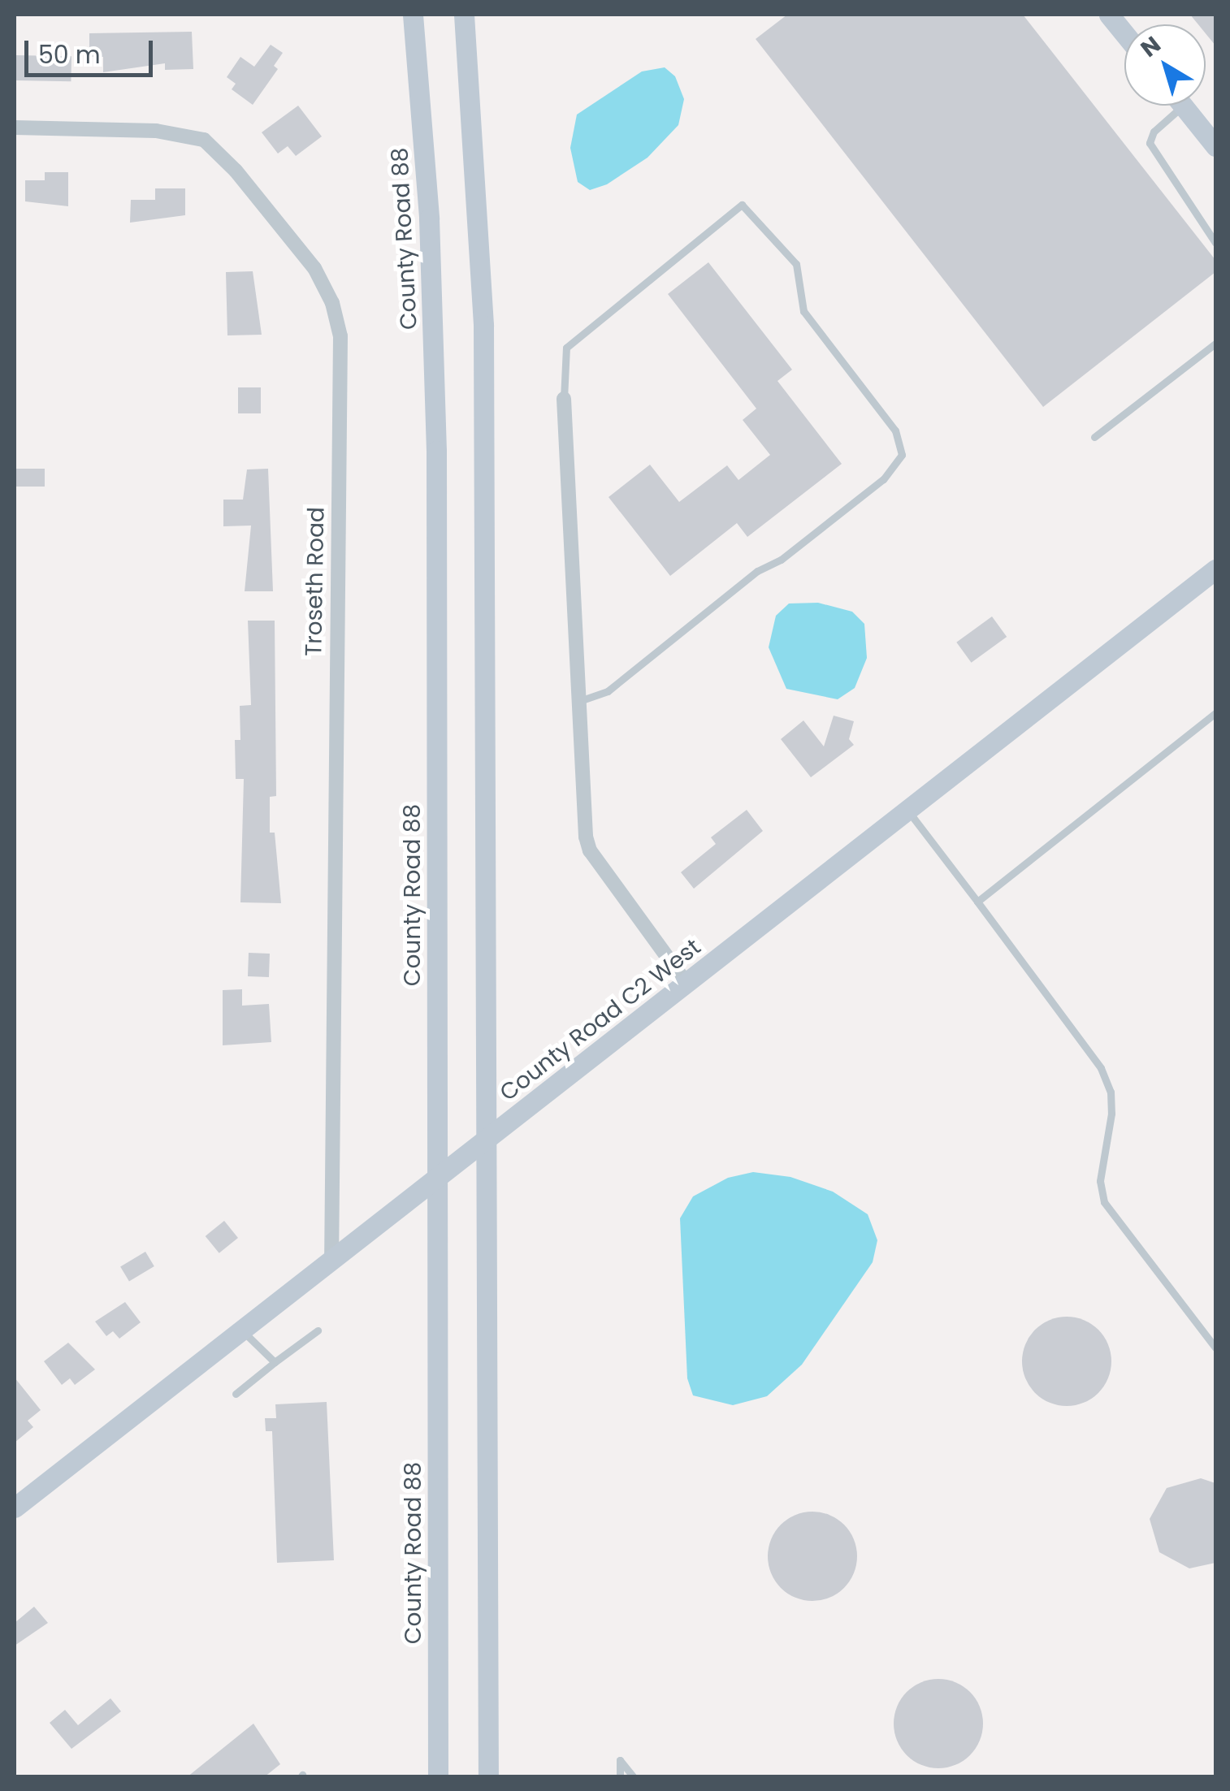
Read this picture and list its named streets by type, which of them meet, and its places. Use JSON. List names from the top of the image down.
{
  "streets": {
    "main road": ["County Road 88", "County Road C2 West"],
    "street": ["Troseth Road"]
  },
  "crossings": [
    ["County Road 88", "County Road C2 West"],
    ["Troseth Road", "County Road C2 West"]
  ],
  "scale_bar": "50 m",
  "north": "top left"
}
